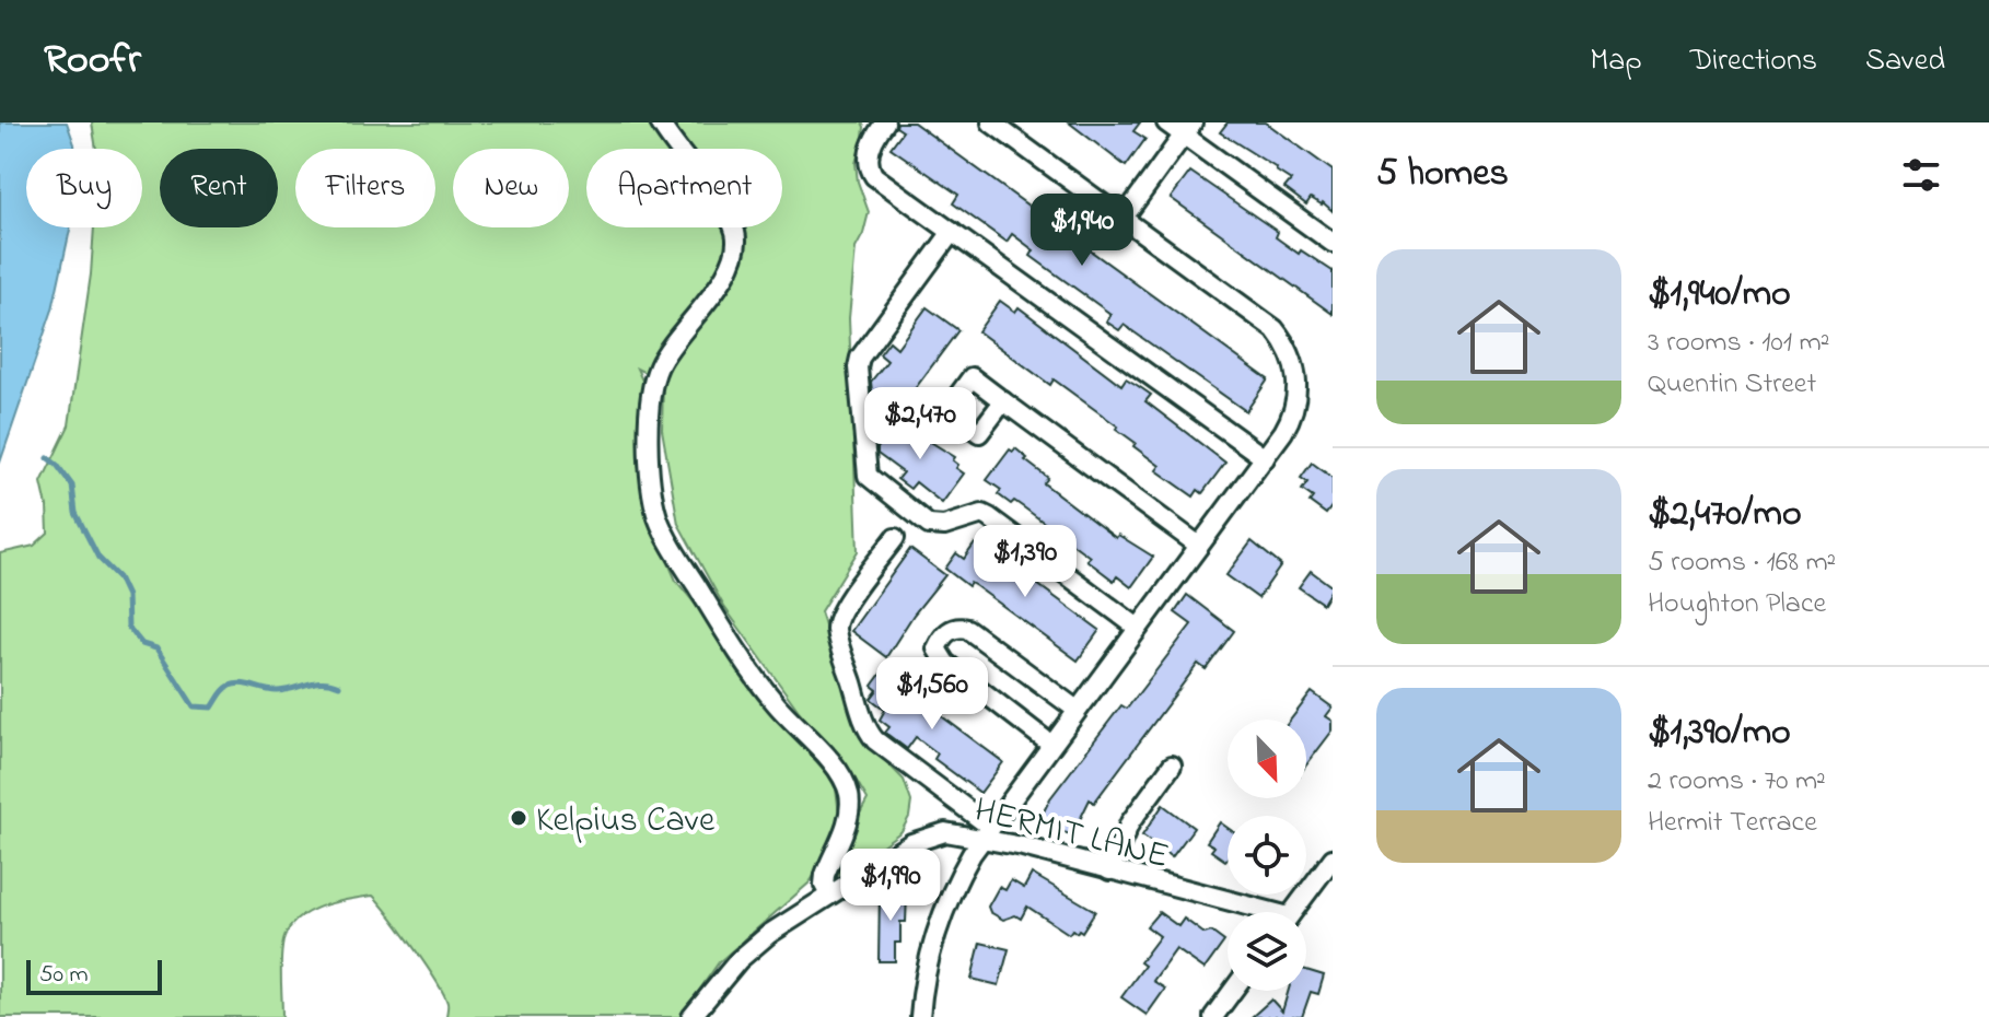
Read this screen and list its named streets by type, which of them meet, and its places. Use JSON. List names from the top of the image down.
{
  "streets": {
    "street": ["HERMIT LANE"]
  },
  "places": ["Kelpius Cave"],
  "scale_bar": "50 m",
  "north": "bottom right",
  "page": {
    "header": "Roofr",
    "nav": ["Map", "Directions", "Saved"],
    "heading": "5 homes",
    "chip": [
      "Buy",
      "Rent",
      "Filters",
      "New",
      "Apartment"
    ],
    "price": [
      "$1,940",
      "$2,470",
      "$1,390",
      "$1,560",
      "$1,990"
    ],
    "list": [
      {
        "name": "$1,940/mo",
        "note": "3 rooms · 101 m² · Quentin Street"
      },
      {
        "name": "$2,470/mo",
        "note": "5 rooms · 168 m² · Houghton Place"
      },
      {
        "name": "$1,390/mo",
        "note": "2 rooms · 70 m² · Hermit Terrace"
      }
    ],
    "scale": "50 m"
  }
}
